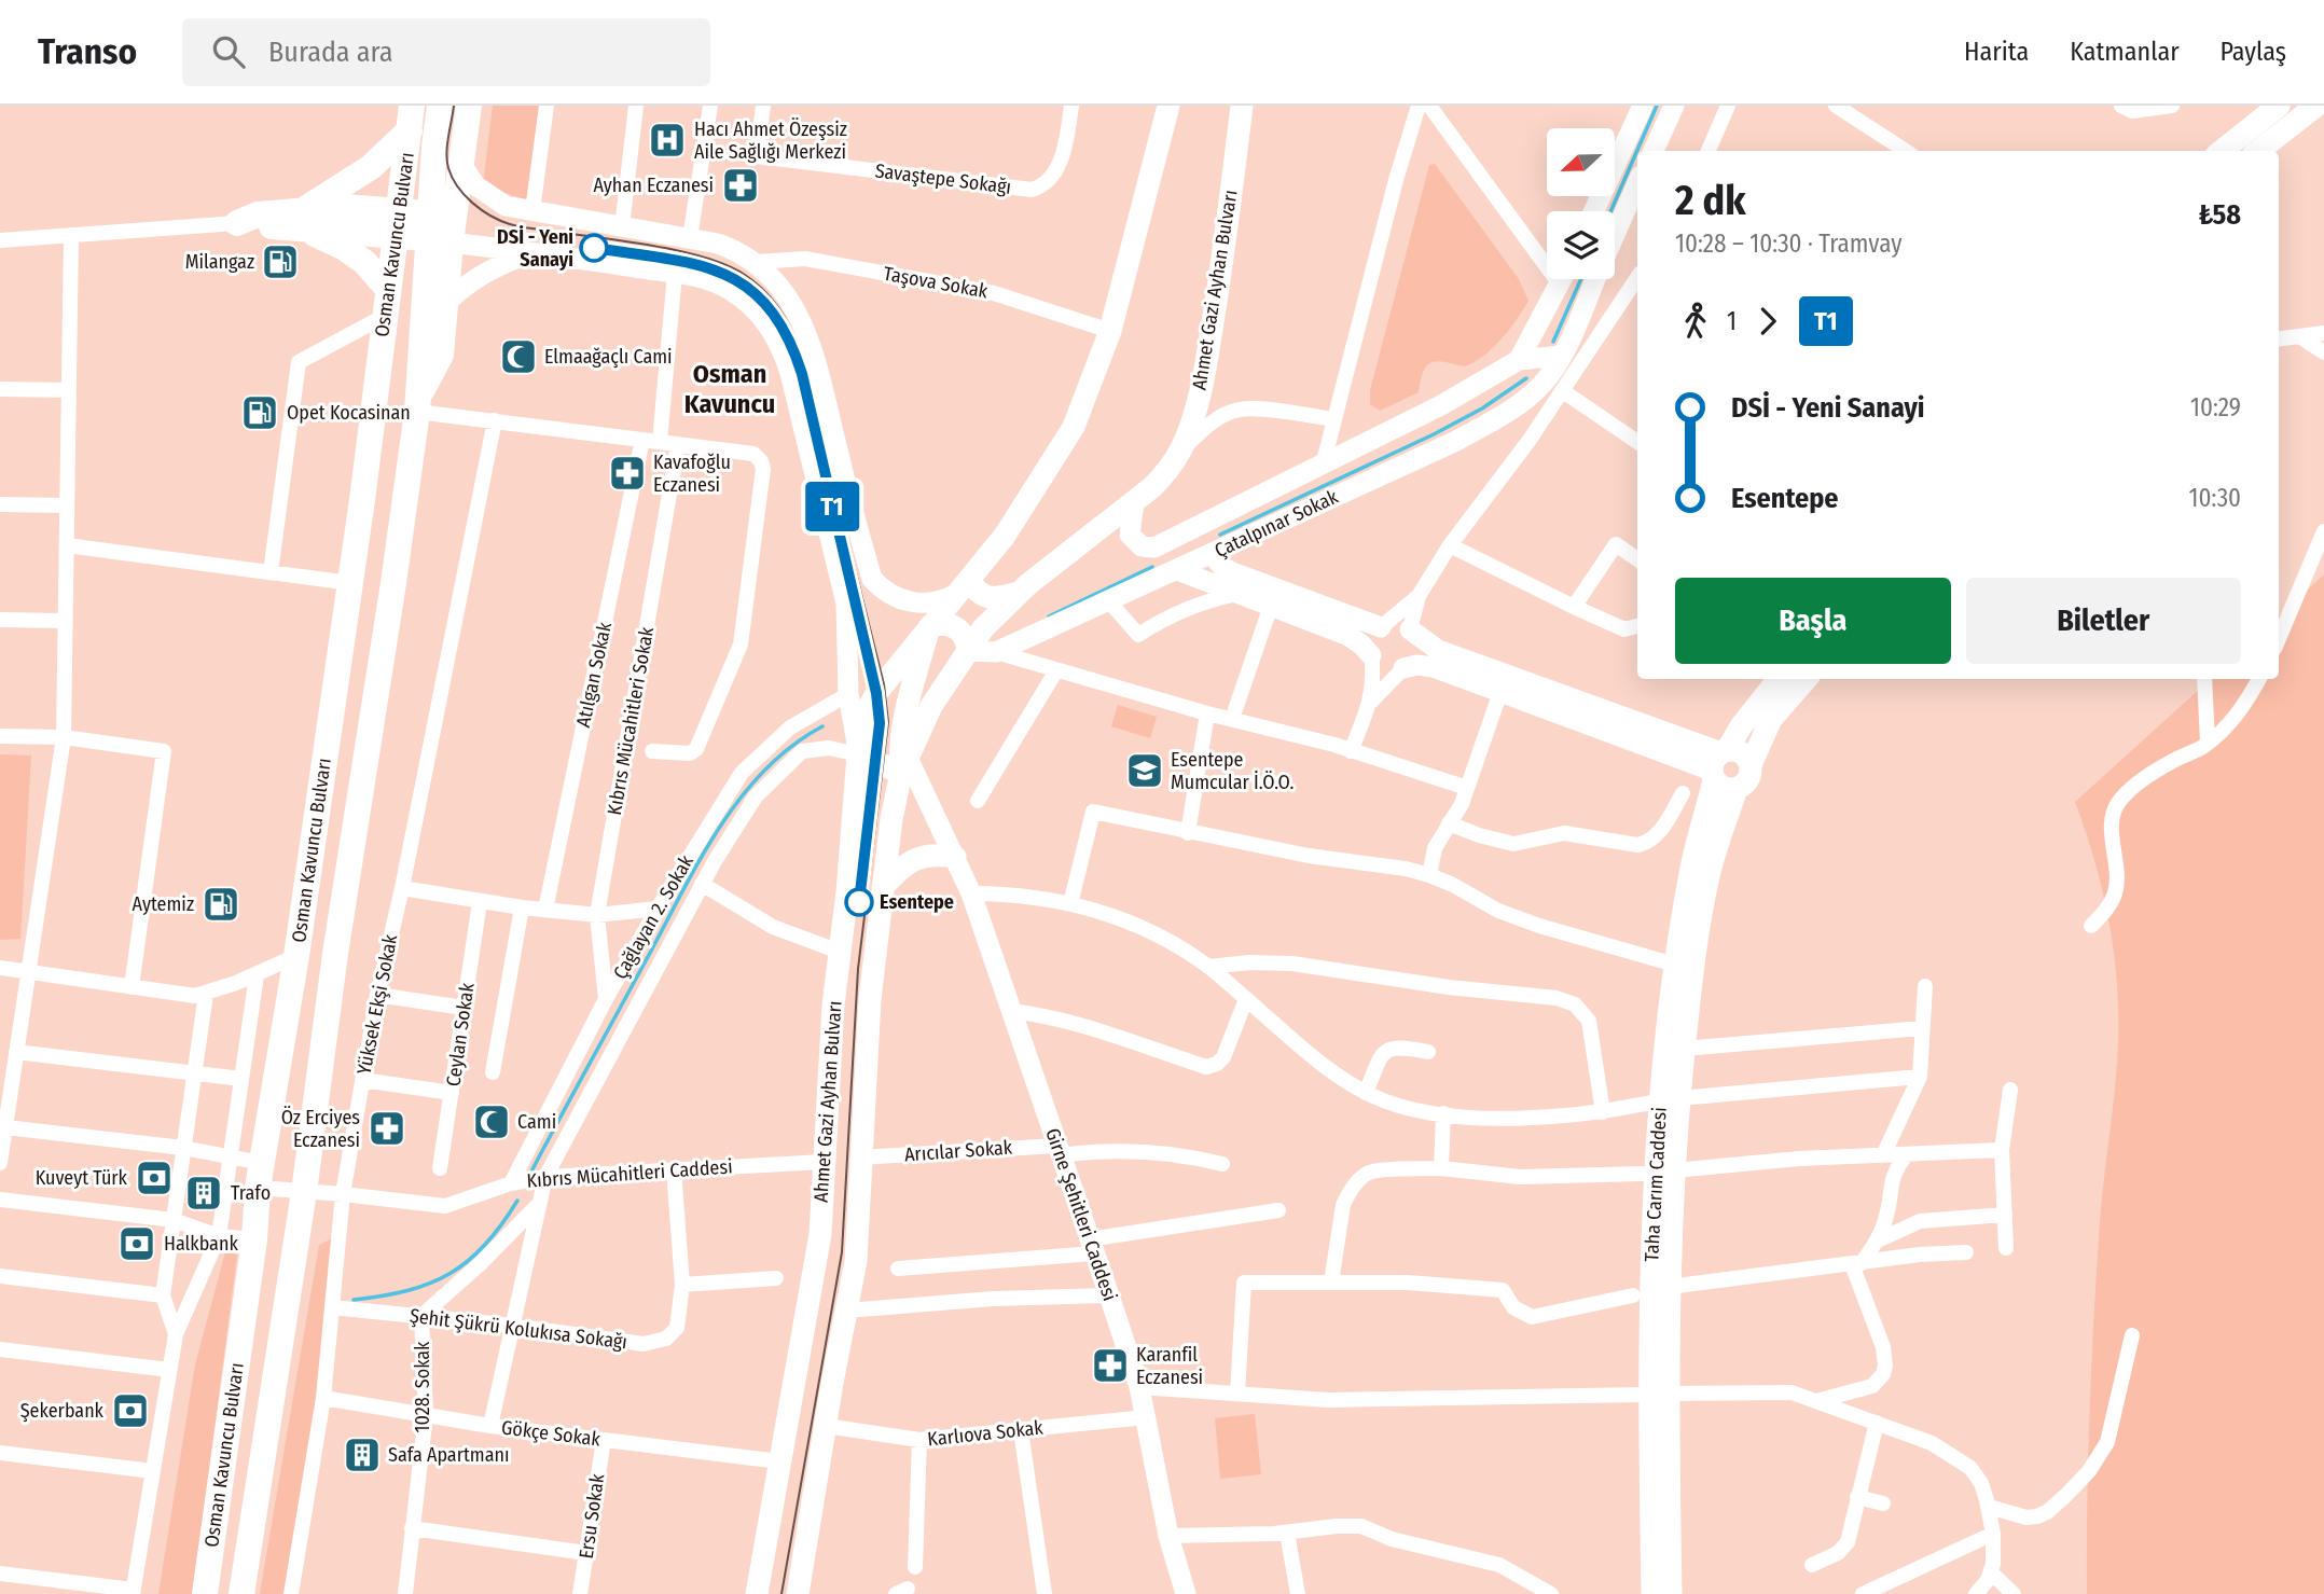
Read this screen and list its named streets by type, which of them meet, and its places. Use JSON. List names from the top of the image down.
{
  "streets": {
    "highway": ["Osman Kavuncu Bulvarı"],
    "main road": ["Ahmet Gazi Ayhan Bulvarı", "Taha Carım Caddesi"],
    "street": [
      "Savaştepe Sokağı",
      "Taşova Sokak",
      "Çatalpınar Sokak",
      "Atılgan Sokak",
      "Kıbrıs Mücahitleri Sokak",
      "Çağlayan 2. Sokak",
      "Yüksek Ekşi Sokak",
      "Ceylan Sokak",
      "Arıcılar Sokak",
      "Kıbrıs Mücahitleri Caddesi",
      "Girne Şehitleri Caddesi",
      "Şehit Şükrü Kolukısa Sokağı",
      "1028. Sokak",
      "Gökçe Sokak",
      "Karlıova Sokak",
      "Ersu Sokak"
    ]
  },
  "crossings": [
    ["Osman Kavuncu Bulvarı", "Kıbrıs Mücahitleri Caddesi"],
    ["Taşova Sokak", "Ahmet Gazi Ayhan Bulvarı"],
    ["Ahmet Gazi Ayhan Bulvarı", "Çatalpınar Sokak"],
    ["Ahmet Gazi Ayhan Bulvarı", "Çağlayan 2. Sokak"],
    ["Ahmet Gazi Ayhan Bulvarı", "Arıcılar Sokak"],
    ["Ahmet Gazi Ayhan Bulvarı", "Kıbrıs Mücahitleri Caddesi"],
    ["Ahmet Gazi Ayhan Bulvarı", "Girne Şehitleri Caddesi"],
    ["Ahmet Gazi Ayhan Bulvarı", "Gökçe Sokak"],
    ["Ahmet Gazi Ayhan Bulvarı", "Karlıova Sokak"],
    ["Kıbrıs Mücahitleri Sokak", "Çağlayan 2. Sokak"],
    ["Çağlayan 2. Sokak", "Kıbrıs Mücahitleri Caddesi"],
    ["Çağlayan 2. Sokak", "Şehit Şükrü Kolukısa Sokağı"],
    ["Çağlayan 2. Sokak", "Gökçe Sokak"],
    ["Yüksek Ekşi Sokak", "Kıbrıs Mücahitleri Caddesi"],
    ["Yüksek Ekşi Sokak", "Şehit Şükrü Kolukısa Sokağı"],
    ["Yüksek Ekşi Sokak", "Gökçe Sokak"],
    ["Arıcılar Sokak", "Girne Şehitleri Caddesi"],
    ["Kıbrıs Mücahitleri Caddesi", "Şehit Şükrü Kolukısa Sokağı"],
    ["Girne Şehitleri Caddesi", "Karlıova Sokak"],
    ["Şehit Şükrü Kolukısa Sokağı", "1028. Sokak"],
    ["1028. Sokak", "Gökçe Sokak"],
    ["Gökçe Sokak", "Ersu Sokak"]
  ],
  "districts": ["Osman Kavuncu"],
  "places": {
    "hospital": ["Hacı Ahmet Özeşsiz Aile Sağlığı Merkezi"],
    "pharmacy": [
      "Ayhan Eczanesi",
      "Kavafoğlu Eczanesi",
      "Öz Erciyes Eczanesi",
      "Karanfil Eczanesi"
    ],
    "other": ["DSİ - Yeni Sanayi", "Esentepe"],
    "fuel station": ["Milangaz", "Opet Kocasinan", "Aytemiz"],
    "mosque": ["Elmaağaçlı Cami", "Cami"],
    "school or university": ["Esentepe Mumcular İ.Ö.O."],
    "bank": ["Kuveyt Türk", "Halkbank", "Şekerbank"],
    "building": ["Trafo", "Safa Apartmanı"]
  },
  "lines": ["tram line T1"],
  "north": "left",
  "page": {
    "header": "Transo",
    "search": "Burada ara",
    "nav": ["Harita", "Katmanlar", "Paylaş"],
    "on_map": "T1",
    "heading": ["2 dk", "10:28 – 10:30 · Tramvay", "₺58"],
    "legs": ["1", "T1"],
    "list": [
      {
        "name": "DSİ - Yeni Sanayi",
        "value": "10:29"
      },
      {
        "name": "Esentepe",
        "value": "10:30"
      }
    ],
    "buttons": ["Başla", "Biletler"]
  }
}
